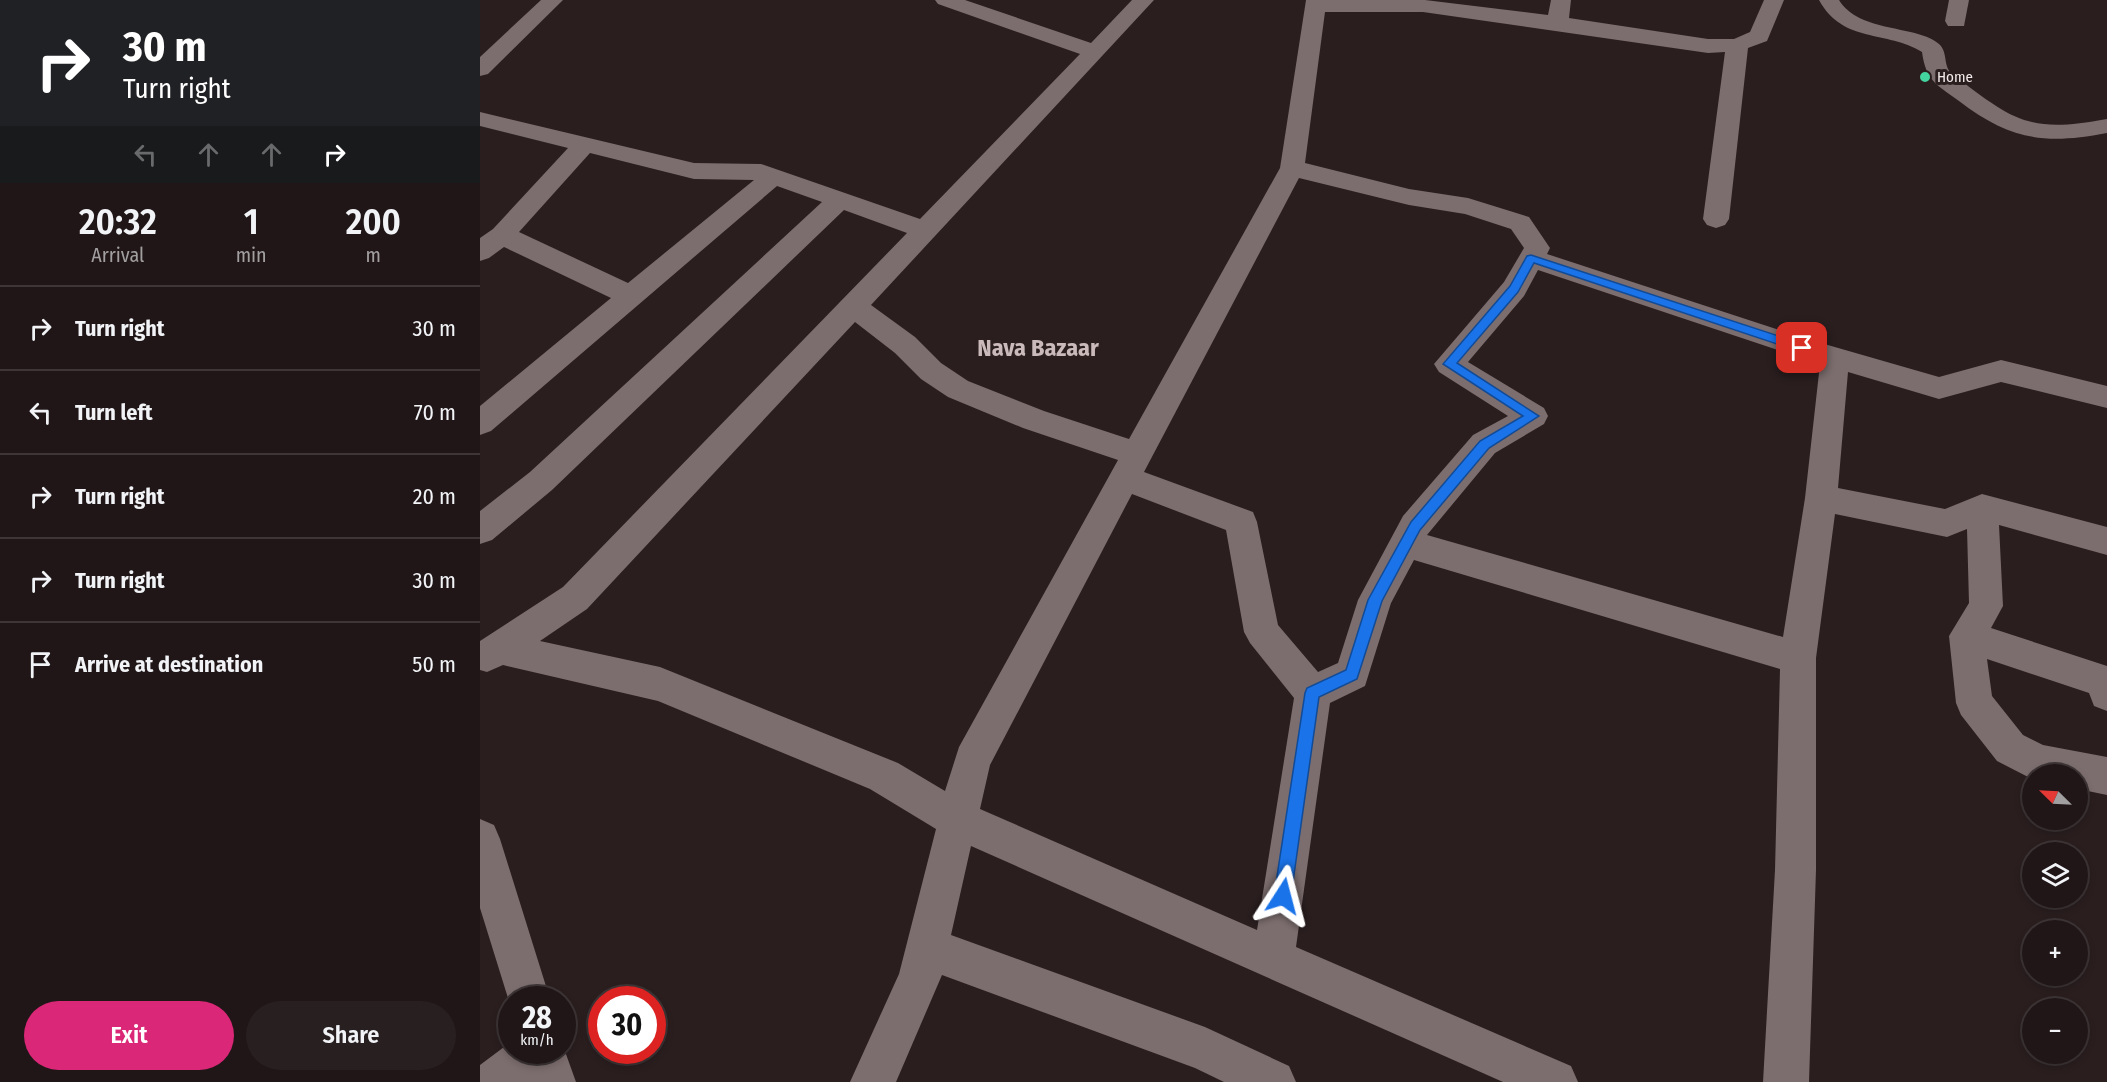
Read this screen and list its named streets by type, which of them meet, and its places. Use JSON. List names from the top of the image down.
{
  "districts": ["Nava Bazaar"],
  "places": ["Home"],
  "north": "top left",
  "page": {
    "turn": ["30 m", "Turn right"],
    "eta": [
      "20:32",
      "Arrival",
      "1",
      "min",
      "200",
      "m"
    ],
    "list": [
      {
        "name": "Turn right",
        "value": "30 m"
      },
      {
        "name": "Turn left",
        "value": "70 m"
      },
      {
        "name": "Turn right",
        "value": "20 m"
      },
      {
        "name": "Turn right",
        "value": "30 m"
      },
      {
        "name": "Arrive at destination",
        "value": "50 m"
      }
    ],
    "map_buttons": ["+", "−"],
    "speed": "28 km/h",
    "limit": "30",
    "buttons": ["Exit", "Share"]
  }
}
